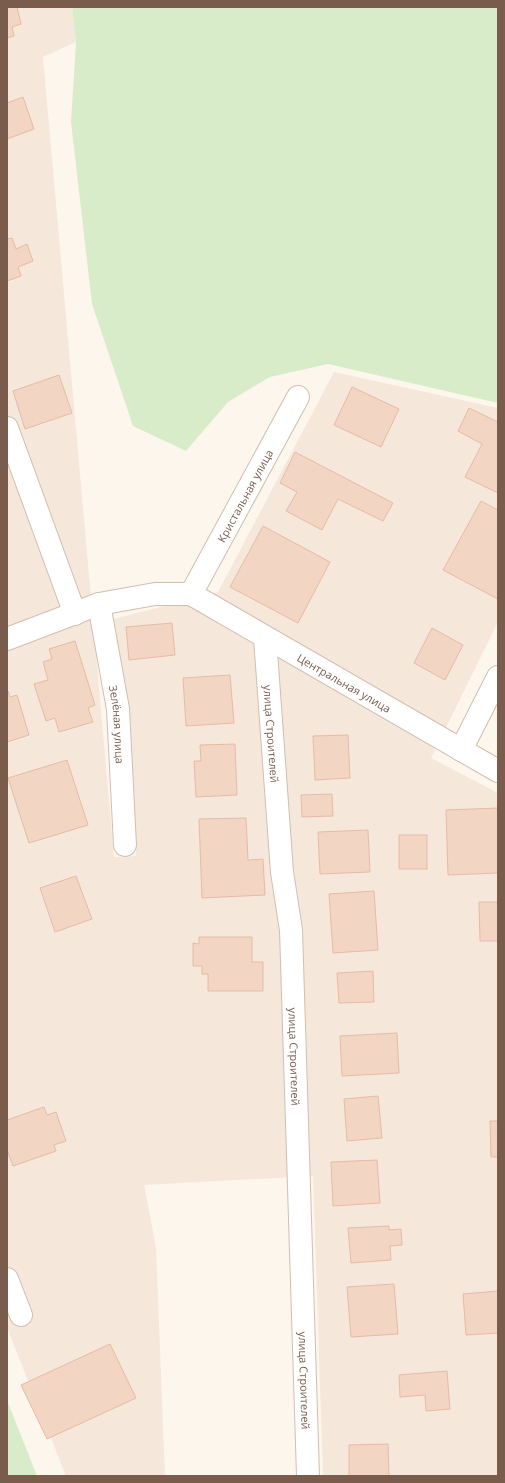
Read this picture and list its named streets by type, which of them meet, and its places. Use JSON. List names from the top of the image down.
{
  "streets": {
    "street": [
      "Кристальная улица",
      "Центральная улица",
      "Зелёная улица",
      "улица Строителей"
    ]
  },
  "crossings": [
    ["Кристальная улица", "Центральная улица"],
    ["Центральная улица", "улица Строителей"]
  ]
}
